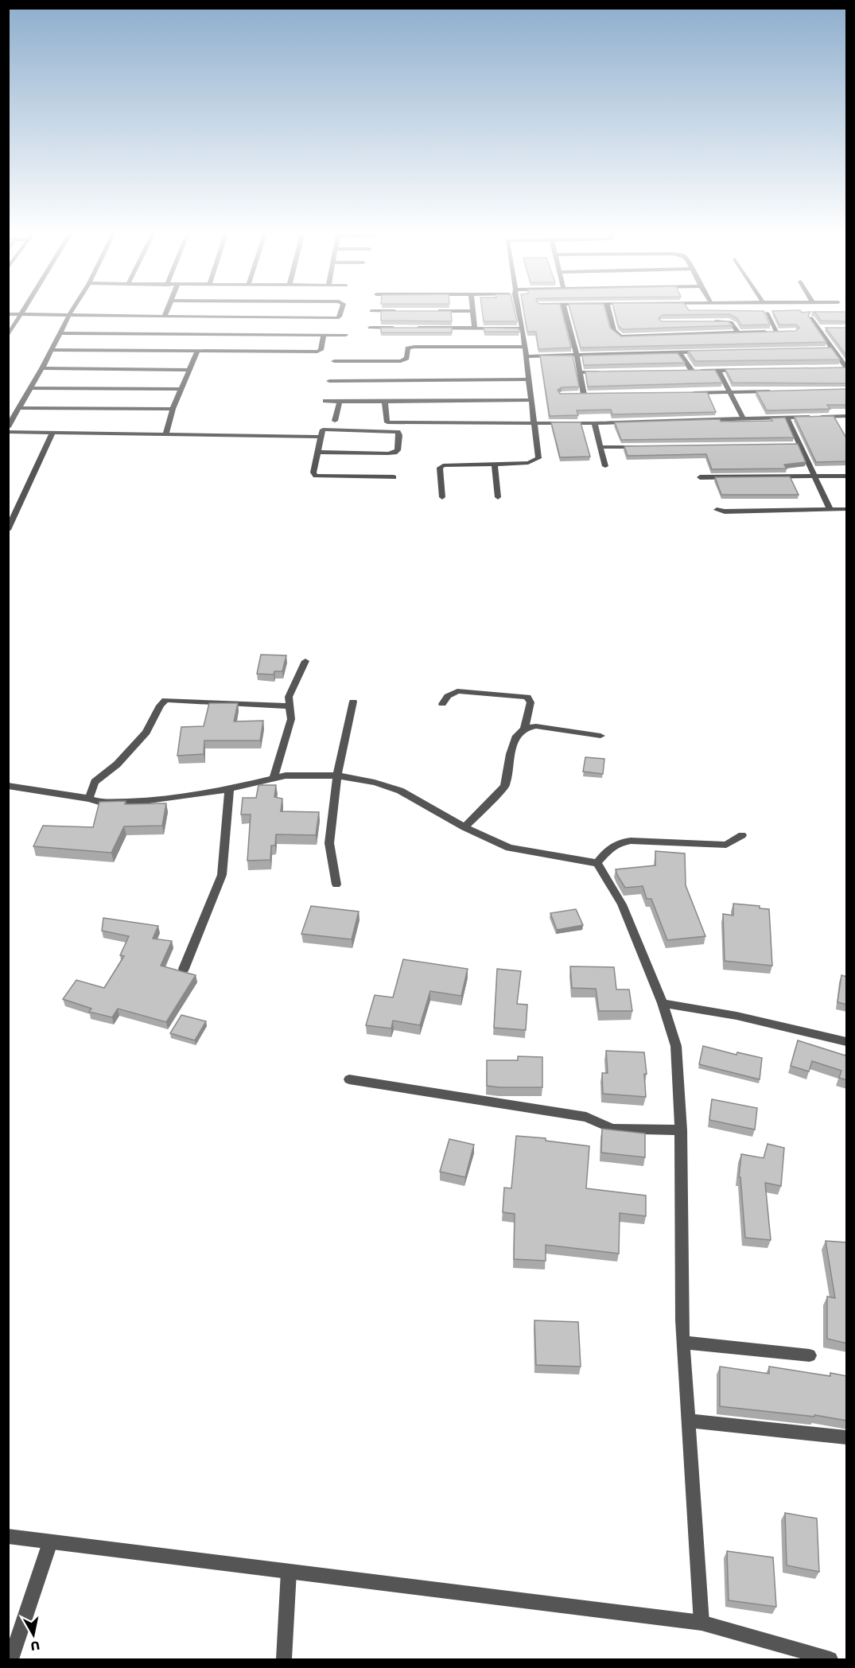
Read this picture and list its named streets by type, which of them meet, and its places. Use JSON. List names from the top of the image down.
{
  "north": "bottom"
}
